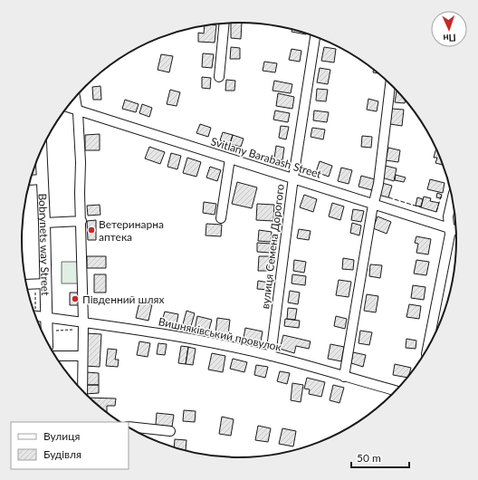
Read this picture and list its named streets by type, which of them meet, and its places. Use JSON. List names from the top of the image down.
{
  "streets": {
    "main road": ["Bobrynets way Street"],
    "street": ["Svitlany Barabash Street", "вулиця Семена Дорогого", "Вишняківський провулок"]
  },
  "crossings": [
    ["Svitlany Barabash Street", "вулиця Семена Дорогого"],
    ["Bobrynets way Street", "Вишняківський провулок"],
    ["вулиця Семена Дорогого", "Вишняківський провулок"]
  ],
  "places": ["Ветеринарна аптека", "Південний шлях"],
  "legend": ["Вулиця", "Будівля"],
  "scale_bar": "50 m",
  "north": "bottom"
}
